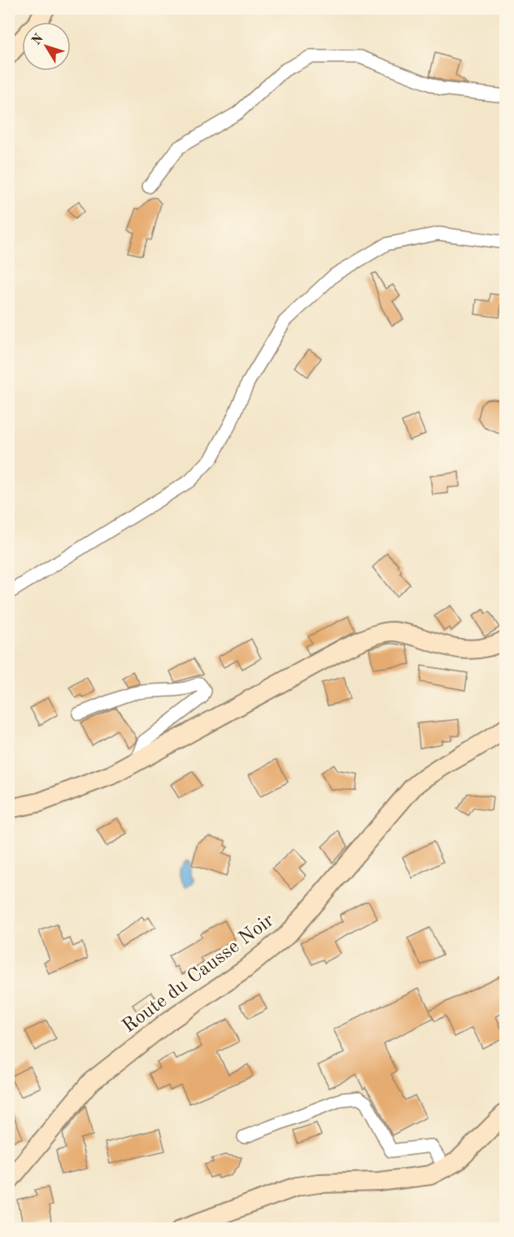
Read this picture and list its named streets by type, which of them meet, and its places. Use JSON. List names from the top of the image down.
{
  "streets": {
    "street": ["Route du Causse Noir"]
  },
  "north": "top left"
}
